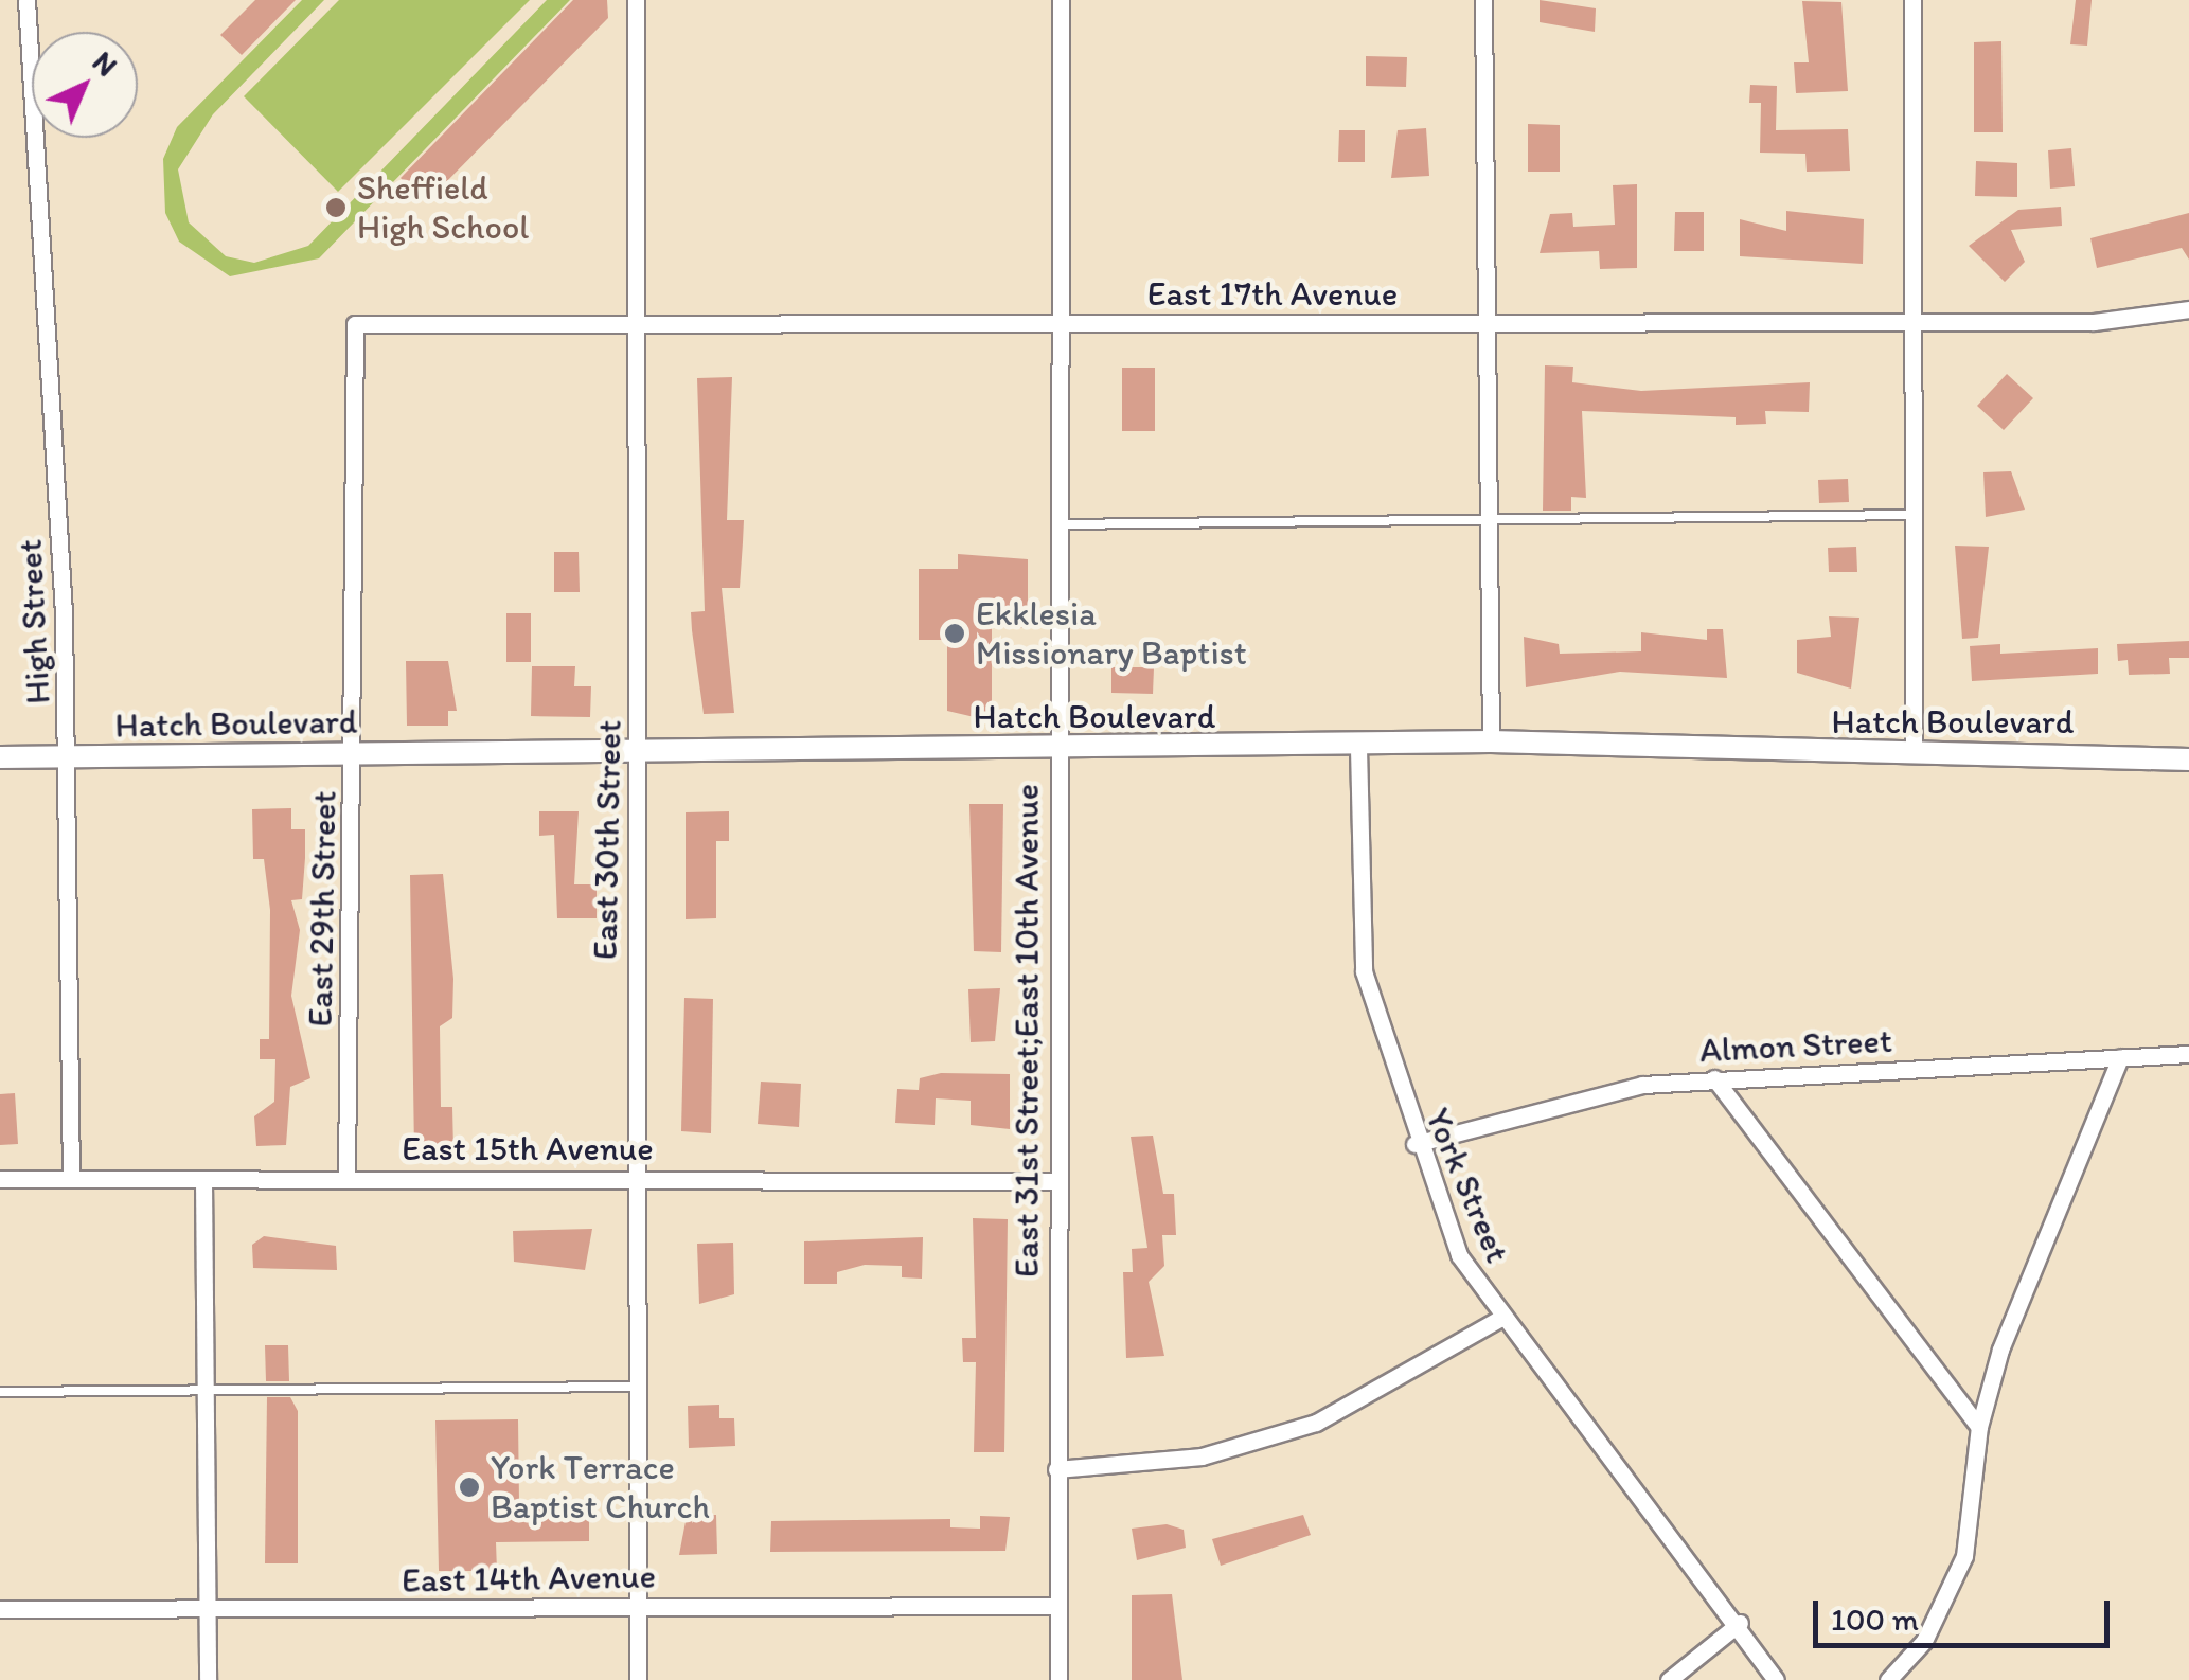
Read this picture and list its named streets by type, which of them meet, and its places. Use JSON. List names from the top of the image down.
{
  "streets": {
    "main road": ["Hatch Boulevard"],
    "street": [
      "East 17th Avenue",
      "High Street",
      "East 30th Street",
      "East 29th Street",
      "East 31st Street;East 10th Avenue",
      "Almon Street",
      "East 15th Avenue",
      "York Street",
      "East 14th Avenue"
    ]
  },
  "crossings": [
    ["East 17th Avenue", "East 30th Street"],
    ["East 17th Avenue", "East 29th Street"],
    ["East 17th Avenue", "East 31st Street;East 10th Avenue"],
    ["High Street", "Hatch Boulevard"],
    ["High Street", "East 15th Avenue"],
    ["Hatch Boulevard", "East 30th Street"],
    ["Hatch Boulevard", "East 29th Street"],
    ["Hatch Boulevard", "East 31st Street;East 10th Avenue"],
    ["Hatch Boulevard", "York Street"],
    ["East 30th Street", "East 15th Avenue"],
    ["East 30th Street", "East 14th Avenue"],
    ["East 29th Street", "East 15th Avenue"],
    ["East 31st Street;East 10th Avenue", "East 15th Avenue"],
    ["East 31st Street;East 10th Avenue", "East 14th Avenue"],
    ["Almon Street", "York Street"]
  ],
  "places": ["Sheffield High School", "Ekklesia Missionary Baptist", "York Terrace Baptist Church"],
  "scale_bar": "100 m",
  "north": "top right"
}
